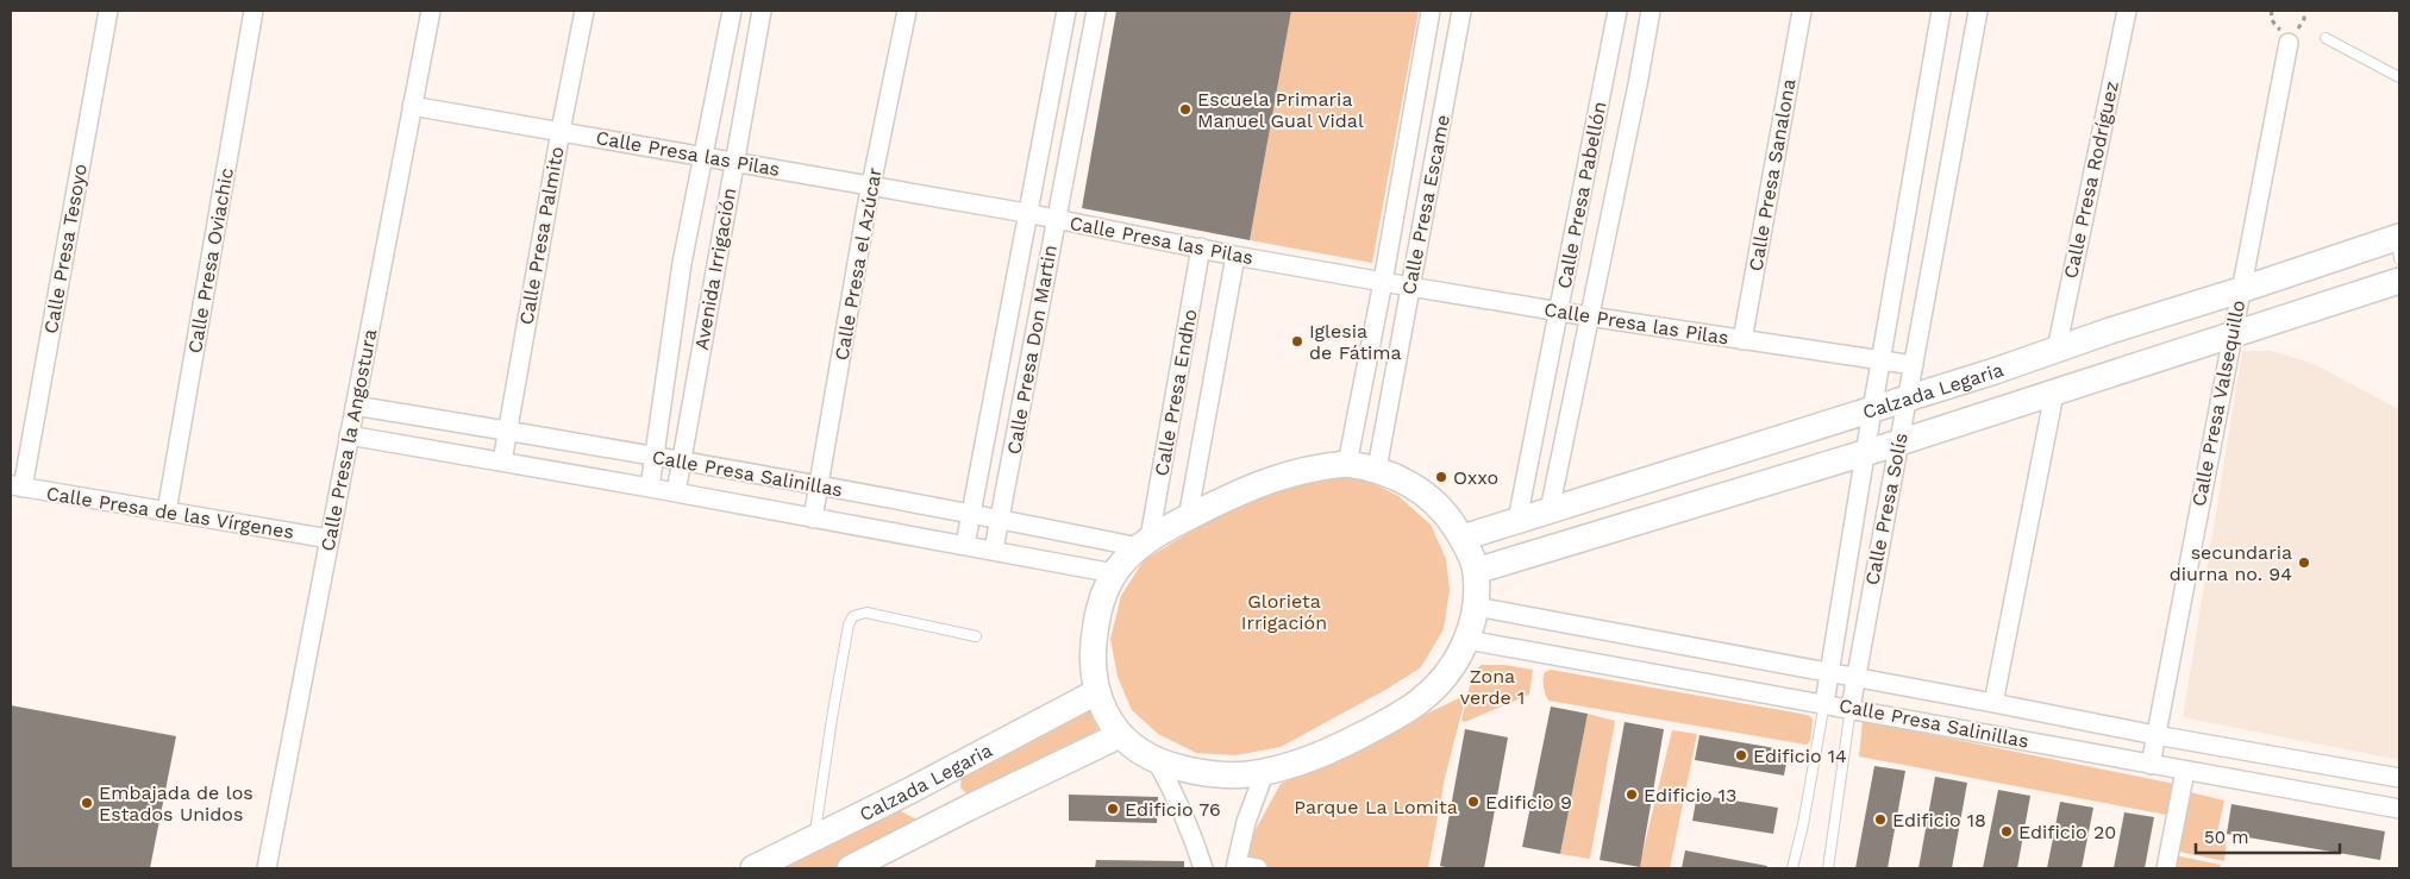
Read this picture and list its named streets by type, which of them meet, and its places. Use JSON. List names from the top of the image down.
{
  "streets": {
    "main road": ["Calzada Legaria"],
    "street": [
      "Calle Presa las Pilas",
      "Calle Presa Sanalona",
      "Calle Presa Rodríguez",
      "Calle Presa Pabellón",
      "Calle Presa Escame",
      "Calle Presa Palmito",
      "Calle Presa Tesoyo",
      "Calle Presa Oviachic",
      "Calle Presa el Azúcar",
      "Avenida Irrigación",
      "Calle Presa Don Martin",
      "Calle Presa Endho",
      "Calle Presa Valsequillo",
      "Calle Presa la Angostura",
      "Calle Presa Salinillas",
      "Calle Presa Solís",
      "Calle Presa de las Vírgenes"
    ]
  },
  "crossings": [
    ["Calle Presa las Pilas", "Calle Presa Sanalona"],
    ["Calle Presa las Pilas", "Calle Presa Pabellón"],
    ["Calle Presa las Pilas", "Calle Presa Escame"],
    ["Calle Presa las Pilas", "Calle Presa Palmito"],
    ["Calle Presa las Pilas", "Calle Presa el Azúcar"],
    ["Calle Presa las Pilas", "Avenida Irrigación"],
    ["Calle Presa las Pilas", "Calle Presa Don Martin"],
    ["Calle Presa las Pilas", "Calle Presa Endho"],
    ["Calle Presa las Pilas", "Calle Presa la Angostura"],
    ["Calle Presa las Pilas", "Calle Presa Solís"],
    ["Calle Presa Rodríguez", "Calzada Legaria"],
    ["Calle Presa Pabellón", "Calzada Legaria"],
    ["Calle Presa Palmito", "Calle Presa Salinillas"],
    ["Calle Presa Tesoyo", "Calle Presa de las Vírgenes"],
    ["Calle Presa Oviachic", "Calle Presa de las Vírgenes"],
    ["Calle Presa el Azúcar", "Calle Presa Salinillas"],
    ["Avenida Irrigación", "Calle Presa Salinillas"],
    ["Calle Presa Don Martin", "Calle Presa Salinillas"],
    ["Calzada Legaria", "Calle Presa Valsequillo"],
    ["Calzada Legaria", "Calle Presa Solís"],
    ["Calle Presa Endho", "Calle Presa Salinillas"],
    ["Calle Presa Valsequillo", "Calle Presa Salinillas"],
    ["Calle Presa la Angostura", "Calle Presa Salinillas"],
    ["Calle Presa la Angostura", "Calle Presa de las Vírgenes"],
    ["Calle Presa Salinillas", "Calle Presa Solís"]
  ],
  "parks": ["Glorieta Irrigación", "Zona verde 1", "Parque La Lomita"],
  "places": [
    "Escuela Primaria Manuel Gual Vidal",
    "Iglesia de Fátima",
    "Oxxo",
    "secundaria diurna no. 94",
    "Edificio 14",
    "Edificio 13",
    "Edificio 9",
    "Embajada de los Estados Unidos",
    "Edificio 76",
    "Edificio 18",
    "Edificio 20"
  ],
  "scale_bar": "50 m"
}
